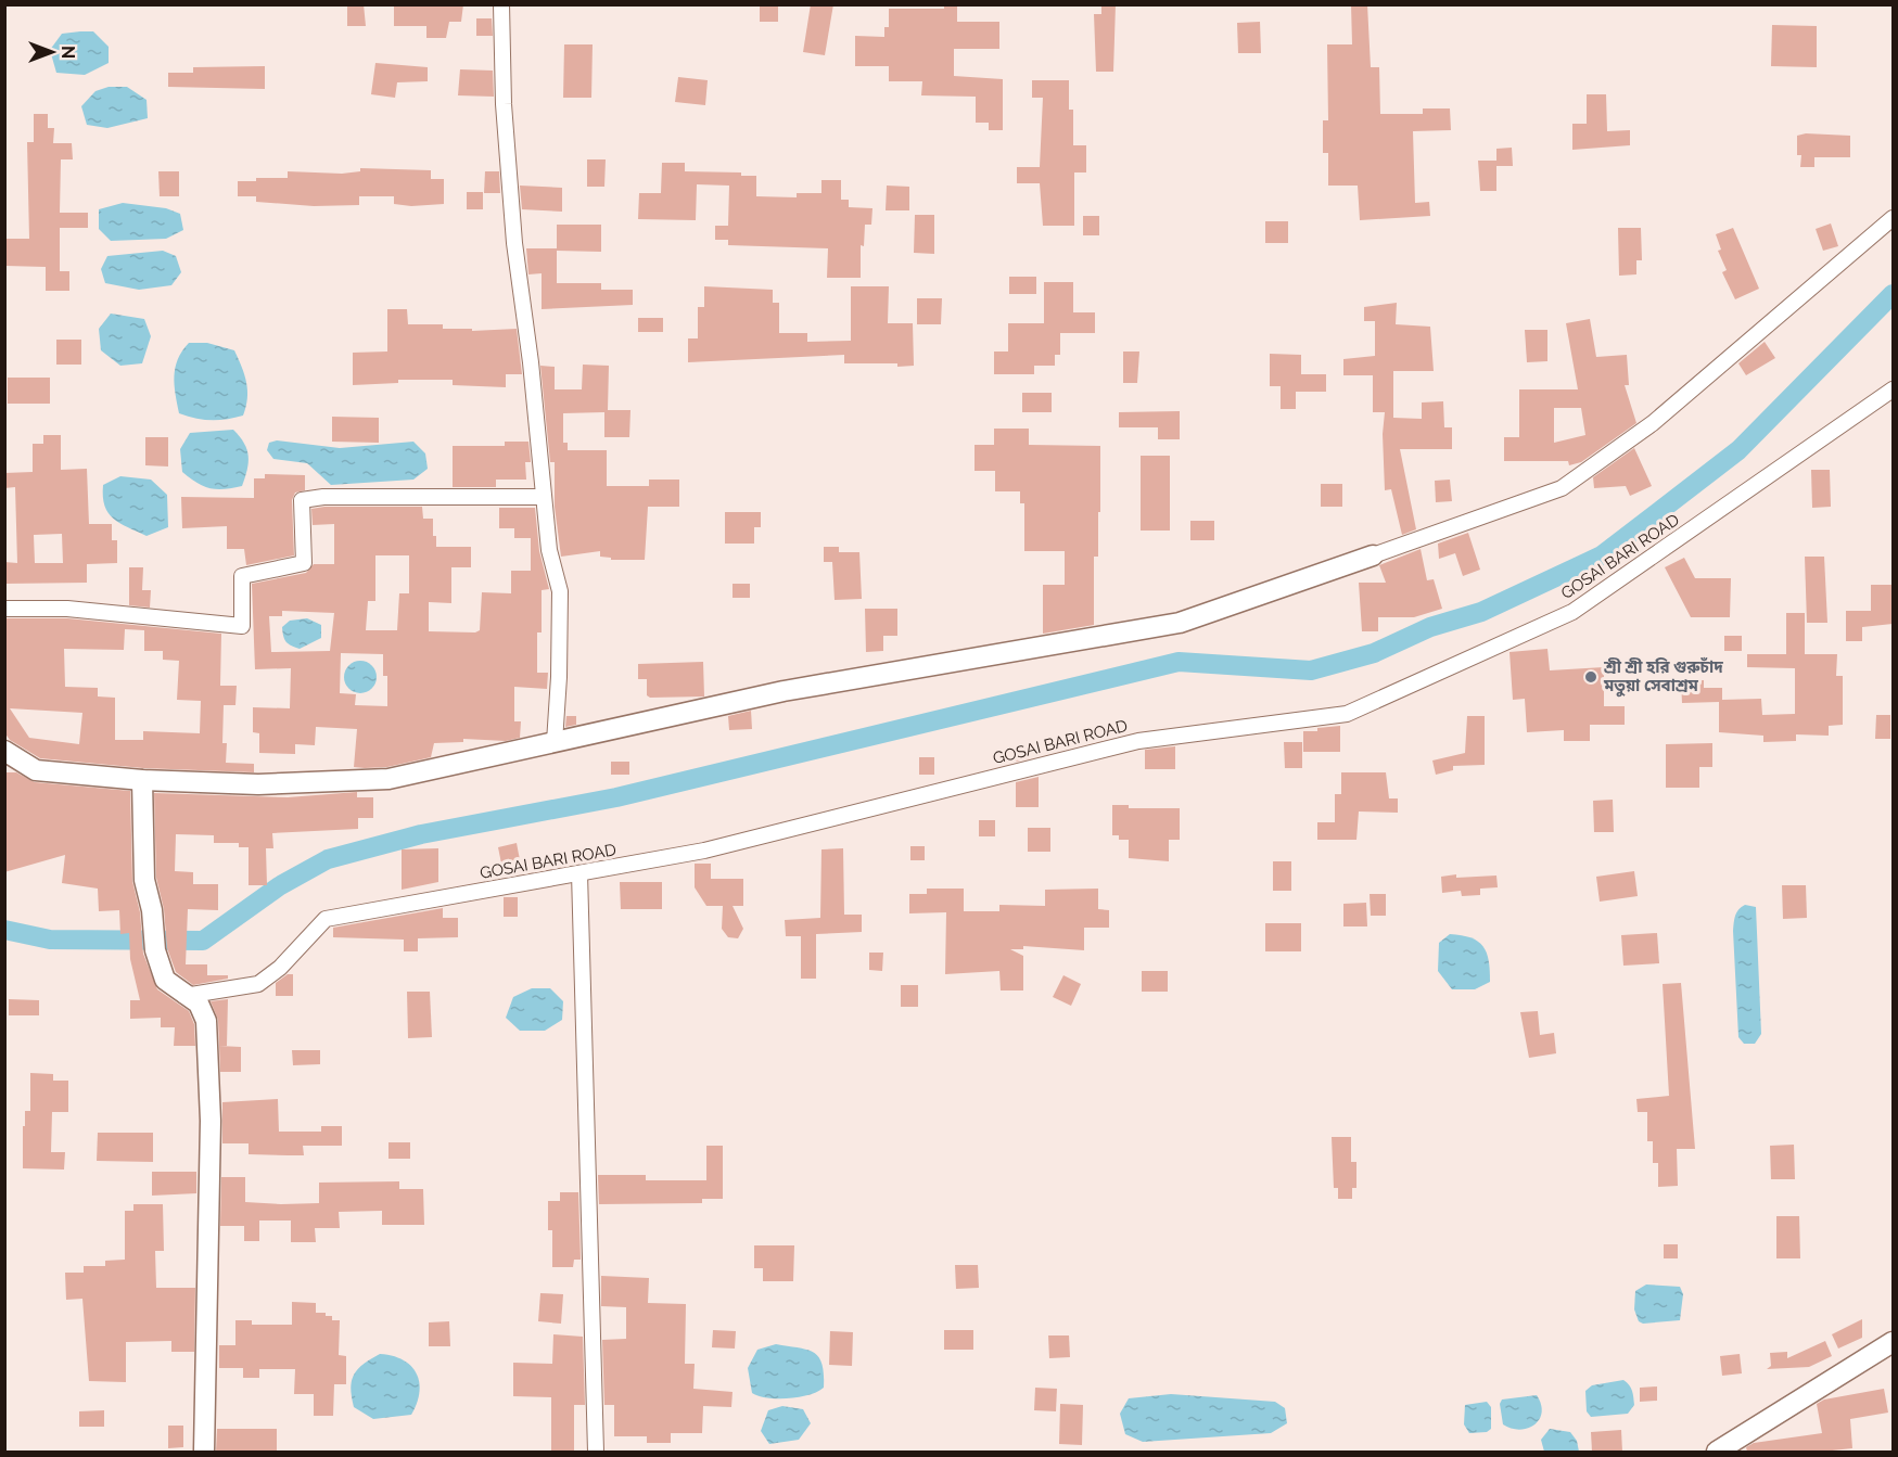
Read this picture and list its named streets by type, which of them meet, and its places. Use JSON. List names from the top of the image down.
{
  "streets": {
    "street": ["GOSAI BARI ROAD"]
  },
  "places": ["শ্রী শ্রী হরি গুরুচাঁদ মতুয়া সেবাশ্রম"],
  "north": "right"
}
